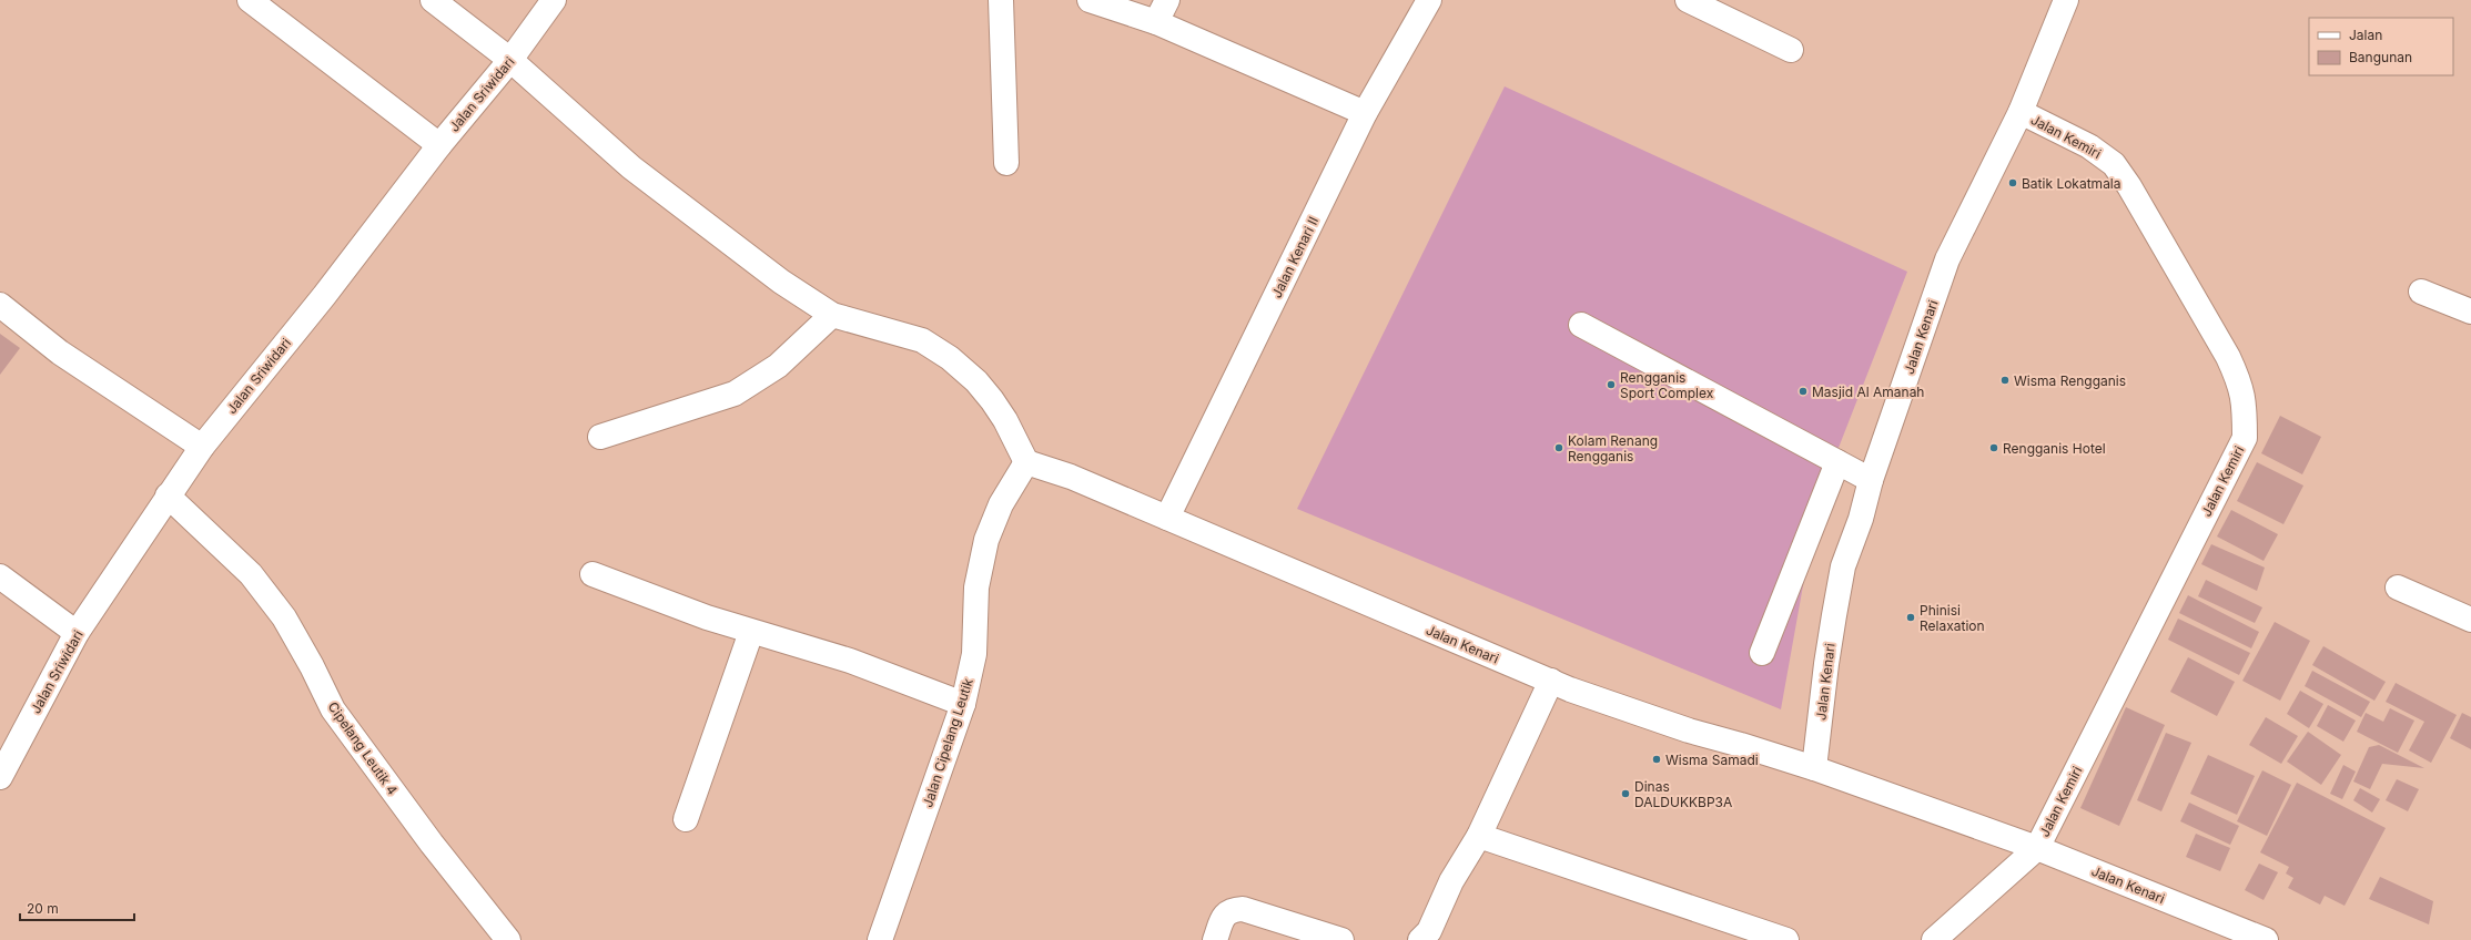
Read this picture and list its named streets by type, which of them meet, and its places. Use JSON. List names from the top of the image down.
{
  "streets": {
    "street": [
      "Jalan Sriwidari",
      "Jalan Kemiri",
      "Jalan Kenari II",
      "Jalan Kenari",
      "Jalan Cipelang Leutik",
      "Cipelang Leutik 4"
    ]
  },
  "crossings": [
    ["Jalan Sriwidari", "Cipelang Leutik 4"],
    ["Jalan Kemiri", "Jalan Kenari"],
    ["Jalan Kenari II", "Jalan Kenari"]
  ],
  "places": [
    "Batik Lokatmala",
    "Wisma Rengganis",
    "Rengganis Sport Complex",
    "Masjid Al Amanah",
    "Kolam Renang Rengganis",
    "Rengganis Hotel",
    "Phinisi Relaxation",
    "Wisma Samadi",
    "Dinas DALDUKKBP3A"
  ],
  "legend": ["Jalan", "Bangunan"],
  "scale_bar": "20 m"
}
